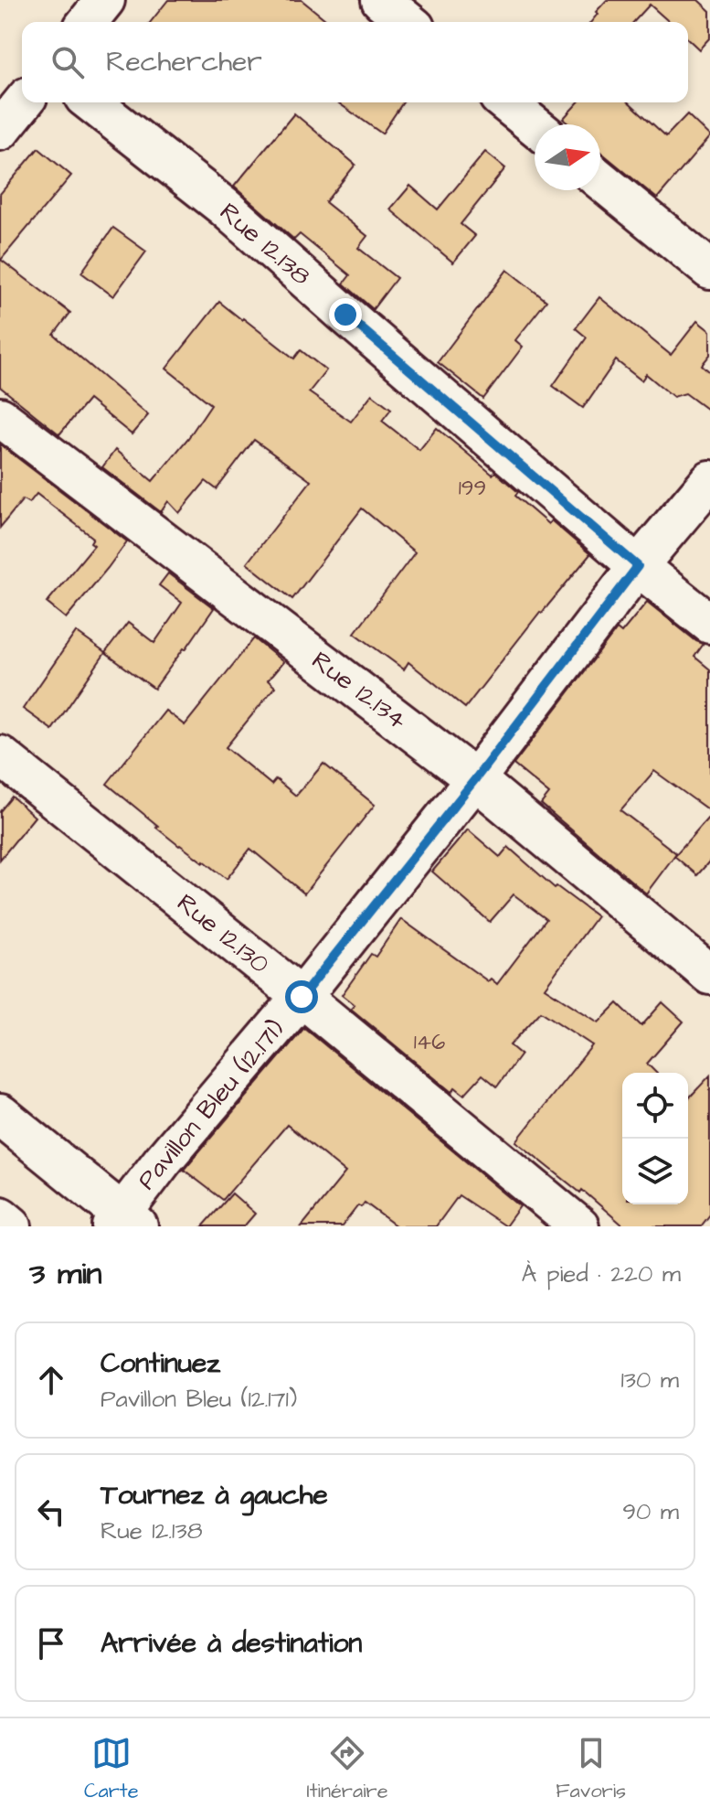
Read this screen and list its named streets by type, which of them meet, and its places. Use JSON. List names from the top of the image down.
{
  "streets": {
    "street": [
      "Rue 12.138",
      "Rue 12.134",
      "Rue 12.130",
      "Pavillon Bleu (12.171)"
    ]
  },
  "crossings": [
    ["Rue 12.138", "Pavillon Bleu (12.171)"],
    ["Rue 12.134", "Pavillon Bleu (12.171)"],
    ["Rue 12.130", "Pavillon Bleu (12.171)"]
  ],
  "house_numbers": ["199", "146"],
  "north": "right",
  "page": {
    "search": "Rechercher",
    "heading": ["3 min", "À pied · 220 m"],
    "list": [
      ["Continuez", "Pavillon Bleu (12.171)", "130 m"],
      ["Tournez à gauche", "Rue 12.138", "90 m"],
      "Arrivée à destination"
    ],
    "nav": ["Carte", "Itinéraire", "Favoris"]
  }
}
